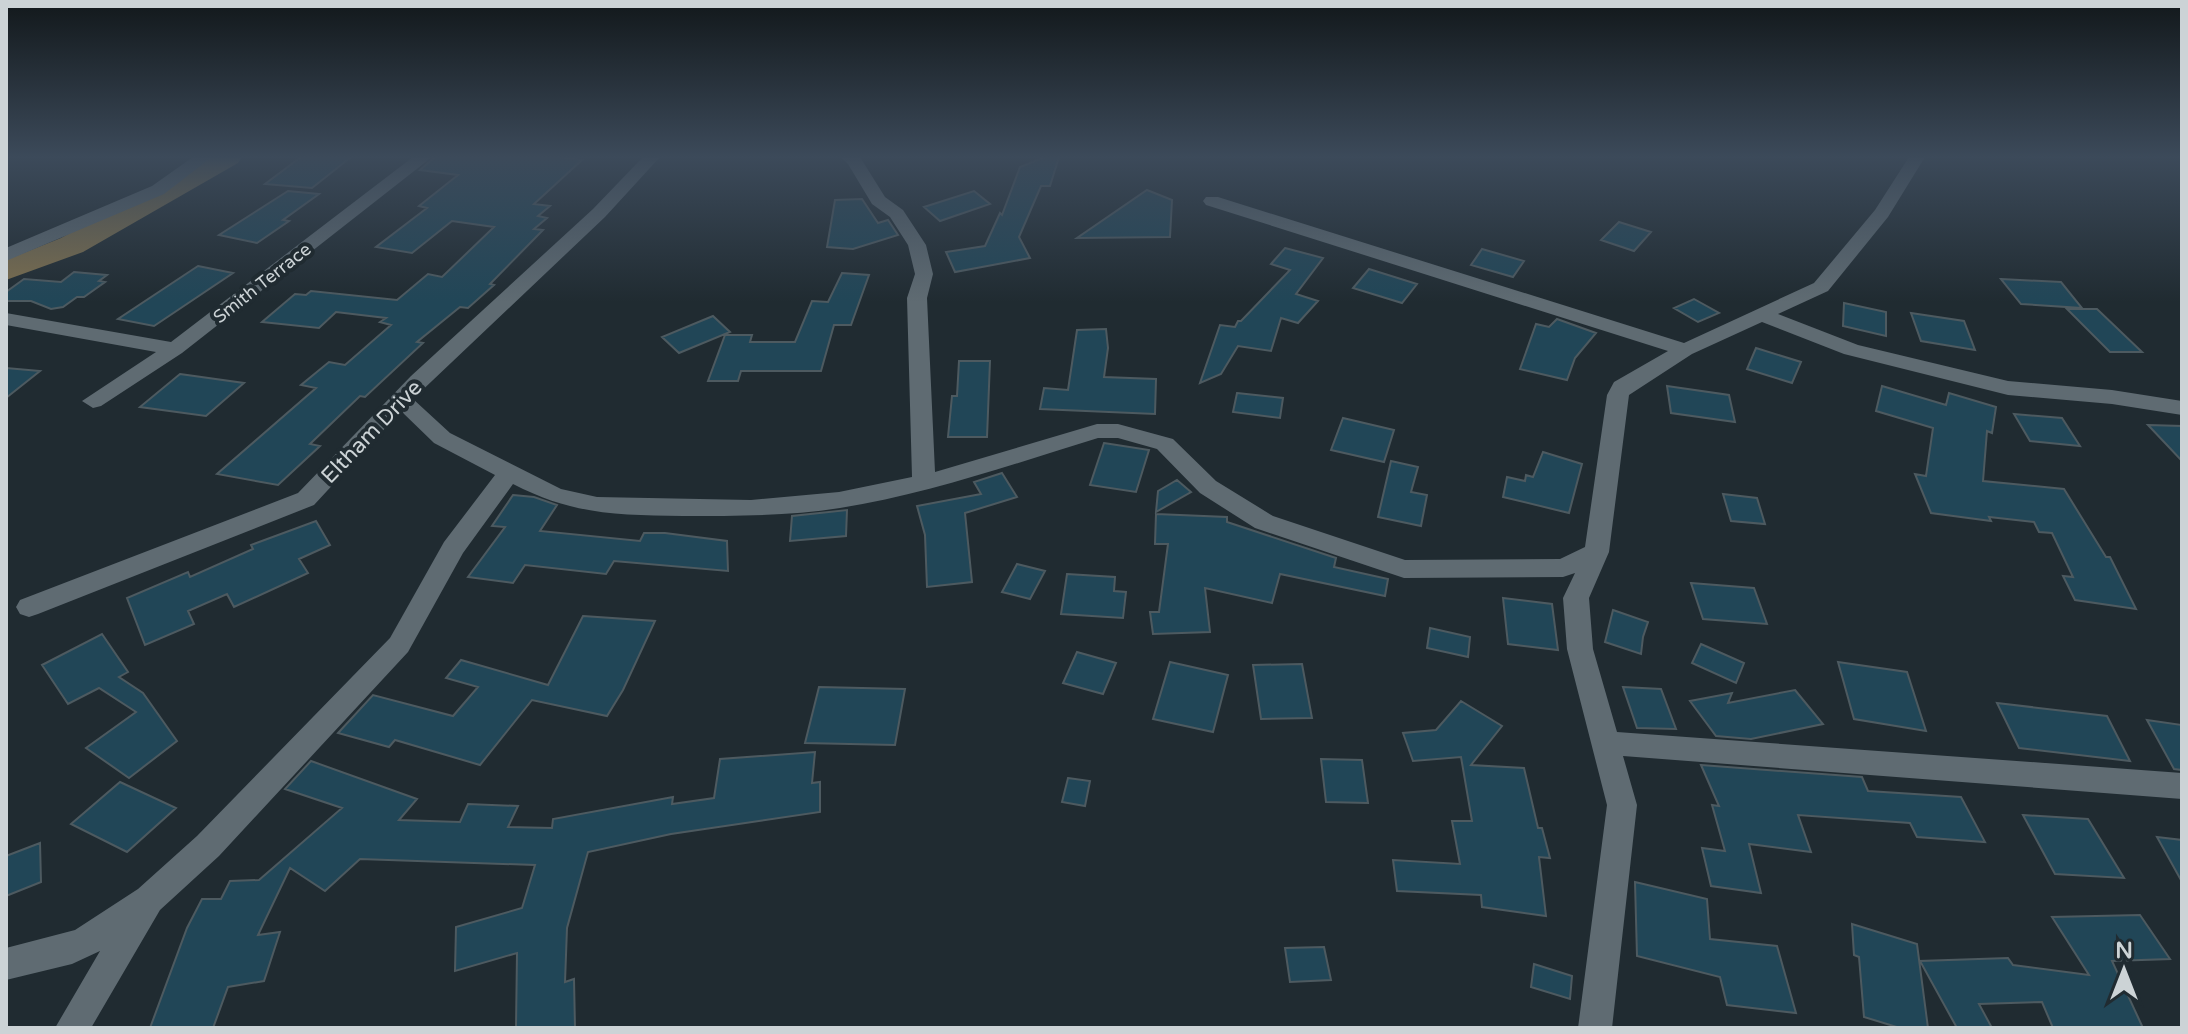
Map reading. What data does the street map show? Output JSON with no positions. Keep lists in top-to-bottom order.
{
  "streets": {
    "street": ["Smith Terrace", "Eltham Drive"]
  },
  "north": "top"
}
